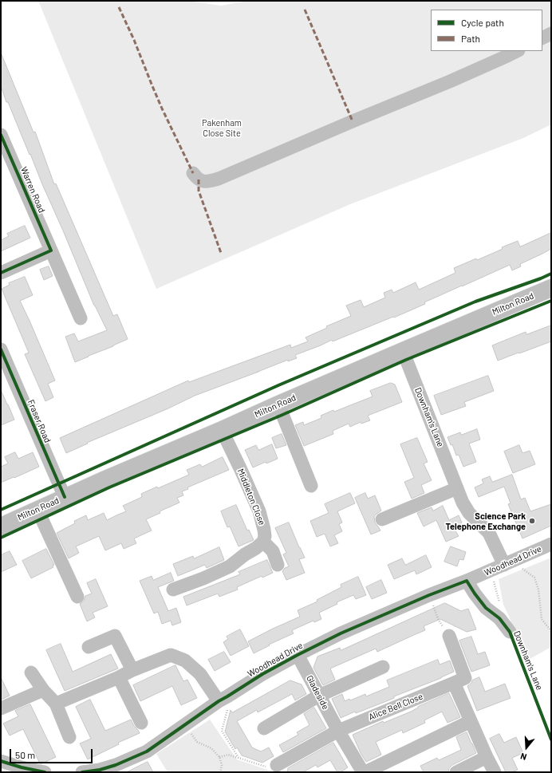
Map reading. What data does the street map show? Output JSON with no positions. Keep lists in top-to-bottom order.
{
  "streets": {
    "main road": ["Milton Road"],
    "street": [
      "Warren Road",
      "Downham's Lane",
      "Fraser Road",
      "Middleton Close",
      "Woodhead Drive",
      "Gladeside",
      "Alice Bell Close"
    ]
  },
  "crossings": [
    ["Milton Road", "Downham's Lane"],
    ["Milton Road", "Fraser Road"],
    ["Milton Road", "Middleton Close"],
    ["Downham's Lane", "Woodhead Drive"],
    ["Woodhead Drive", "Gladeside"],
    ["Gladeside", "Alice Bell Close"]
  ],
  "parks": ["Pakenham Close Site"],
  "places": ["Science Park Telephone Exchange"],
  "legend": ["Cycle path", "Path"],
  "scale_bar": "50 m",
  "north": "bottom"
}
